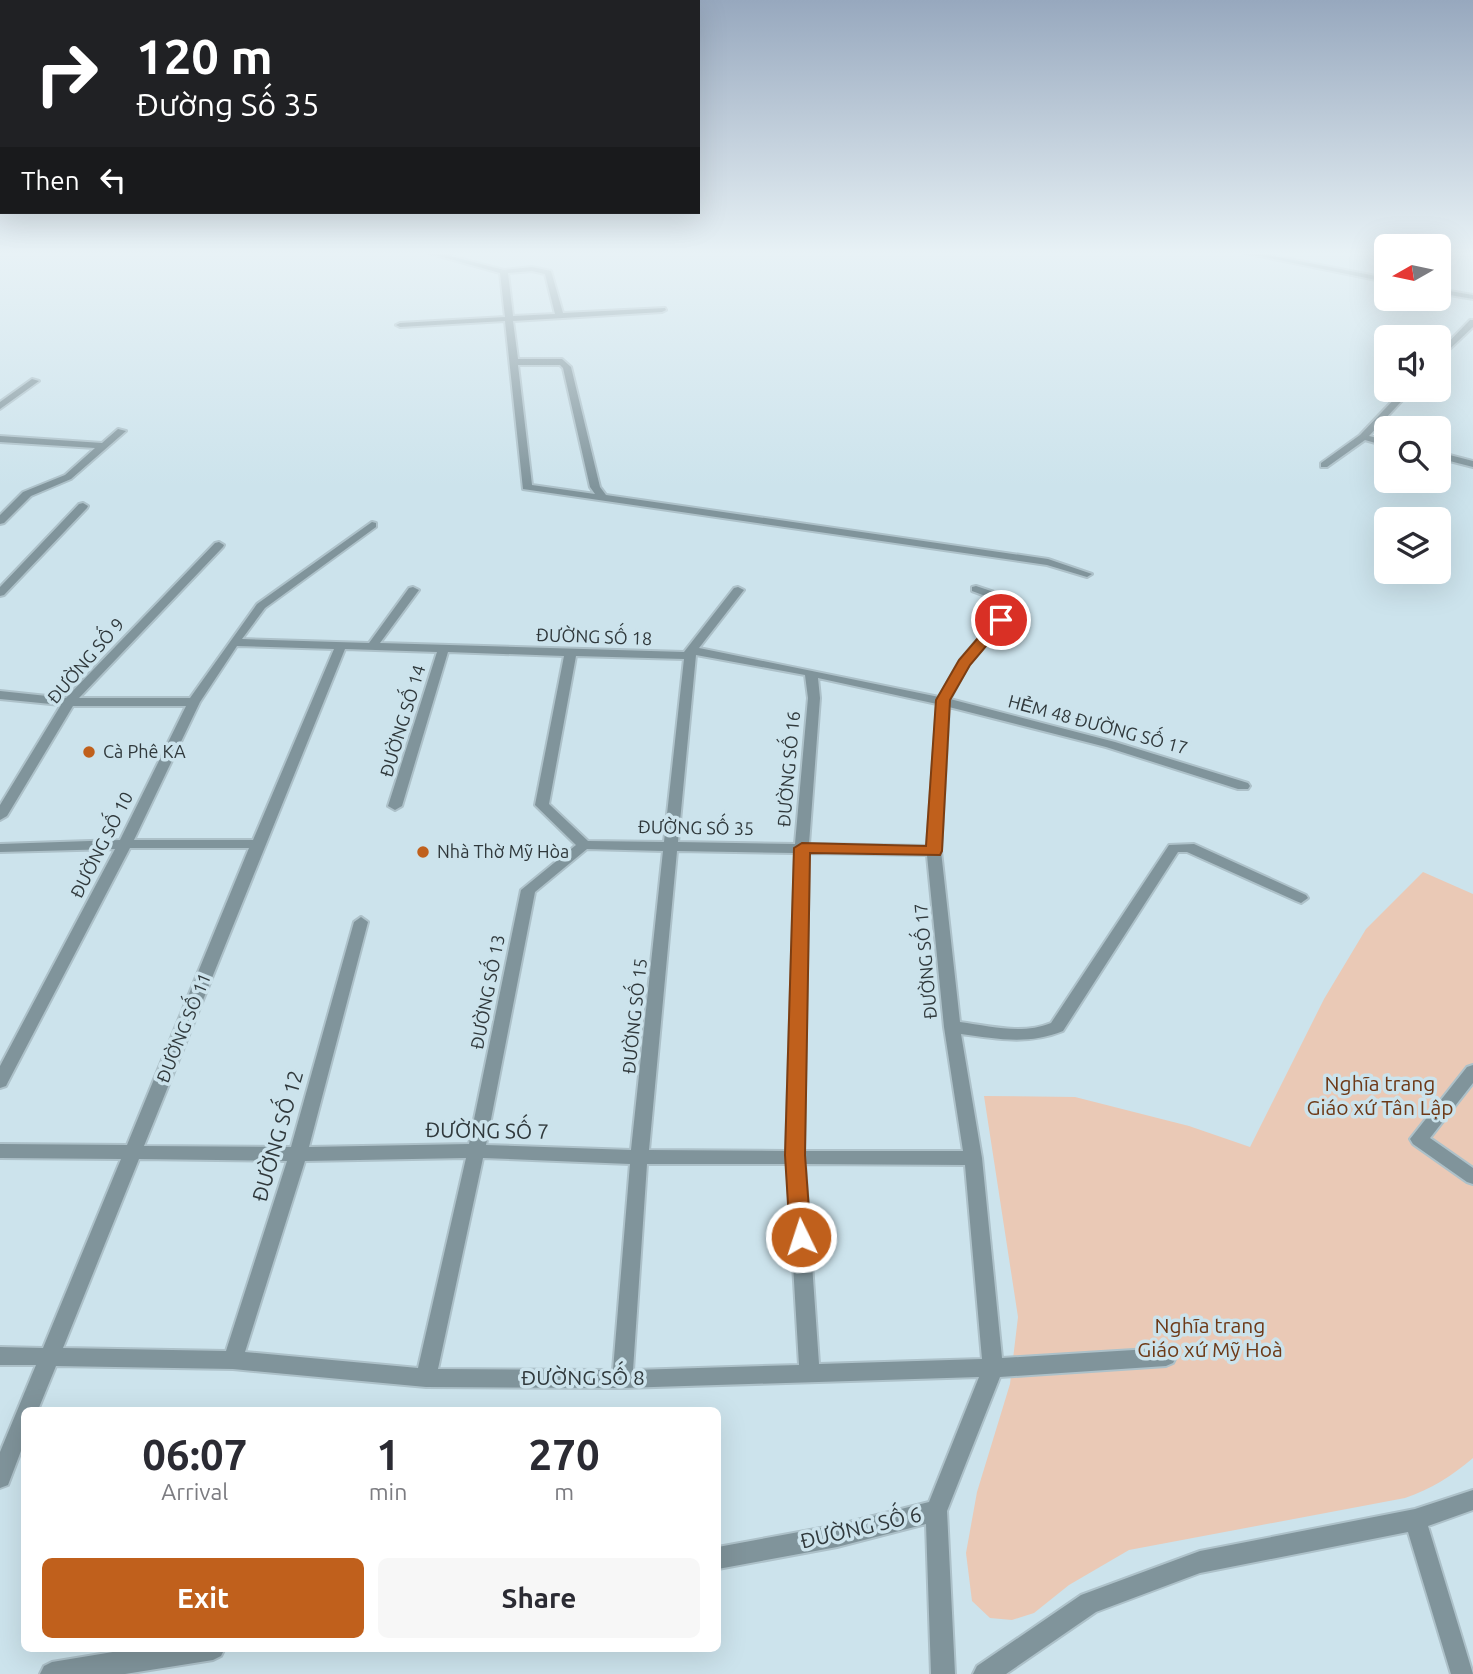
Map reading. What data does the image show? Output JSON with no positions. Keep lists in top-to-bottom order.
{
  "streets": {
    "street": [
      "ĐƯỜNG SỐ 18",
      "ĐƯỜNG SỐ 9",
      "ĐƯỜNG SỐ 14",
      "HẺM 48 ĐƯỜNG SỐ 17",
      "ĐƯỜNG SỐ 16",
      "ĐƯỜNG SỐ 35",
      "ĐƯỜNG SỐ 10",
      "ĐƯỜNG SỐ 17",
      "ĐƯỜNG SỐ 13",
      "ĐƯỜNG SỐ 15",
      "ĐƯỜNG SỐ 11",
      "ĐƯỜNG SỐ 7",
      "ĐƯỜNG SỐ 12",
      "ĐƯỜNG SỐ 8",
      "ĐƯỜNG SỐ 6"
    ]
  },
  "crossings": [
    ["ĐƯỜNG SỐ 18", "ĐƯỜNG SỐ 14"],
    ["ĐƯỜNG SỐ 18", "HẺM 48 ĐƯỜNG SỐ 17"],
    ["ĐƯỜNG SỐ 18", "ĐƯỜNG SỐ 16"],
    ["ĐƯỜNG SỐ 18", "ĐƯỜNG SỐ 10"],
    ["ĐƯỜNG SỐ 18", "ĐƯỜNG SỐ 17"],
    ["ĐƯỜNG SỐ 18", "ĐƯỜNG SỐ 15"],
    ["ĐƯỜNG SỐ 18", "ĐƯỜNG SỐ 11"],
    ["HẺM 48 ĐƯỜNG SỐ 17", "ĐƯỜNG SỐ 17"],
    ["ĐƯỜNG SỐ 16", "ĐƯỜNG SỐ 35"],
    ["ĐƯỜNG SỐ 16", "ĐƯỜNG SỐ 7"],
    ["ĐƯỜNG SỐ 16", "ĐƯỜNG SỐ 8"],
    ["ĐƯỜNG SỐ 35", "ĐƯỜNG SỐ 17"],
    ["ĐƯỜNG SỐ 35", "ĐƯỜNG SỐ 13"],
    ["ĐƯỜNG SỐ 35", "ĐƯỜNG SỐ 15"],
    ["ĐƯỜNG SỐ 17", "ĐƯỜNG SỐ 7"],
    ["ĐƯỜNG SỐ 17", "ĐƯỜNG SỐ 8"],
    ["ĐƯỜNG SỐ 17", "ĐƯỜNG SỐ 6"],
    ["ĐƯỜNG SỐ 13", "ĐƯỜNG SỐ 7"],
    ["ĐƯỜNG SỐ 13", "ĐƯỜNG SỐ 8"],
    ["ĐƯỜNG SỐ 15", "ĐƯỜNG SỐ 7"],
    ["ĐƯỜNG SỐ 15", "ĐƯỜNG SỐ 8"],
    ["ĐƯỜNG SỐ 11", "ĐƯỜNG SỐ 7"],
    ["ĐƯỜNG SỐ 11", "ĐƯỜNG SỐ 8"],
    ["ĐƯỜNG SỐ 7", "ĐƯỜNG SỐ 12"],
    ["ĐƯỜNG SỐ 12", "ĐƯỜNG SỐ 8"],
    ["ĐƯỜNG SỐ 8", "ĐƯỜNG SỐ 6"]
  ],
  "parks": ["Nghĩa trang Giáo xứ Tân Lập", "Nghĩa trang Giáo xứ Mỹ Hoà"],
  "places": ["Cà Phê KA", "Nhà Thờ Mỹ Hòa"],
  "north": "left",
  "page": {
    "turn": ["120 m", "Đường Số 35"],
    "then": "Then",
    "eta": [
      "06:07",
      "Arrival",
      "1",
      "min",
      "270",
      "m"
    ],
    "buttons": ["Exit", "Share"]
  }
}
